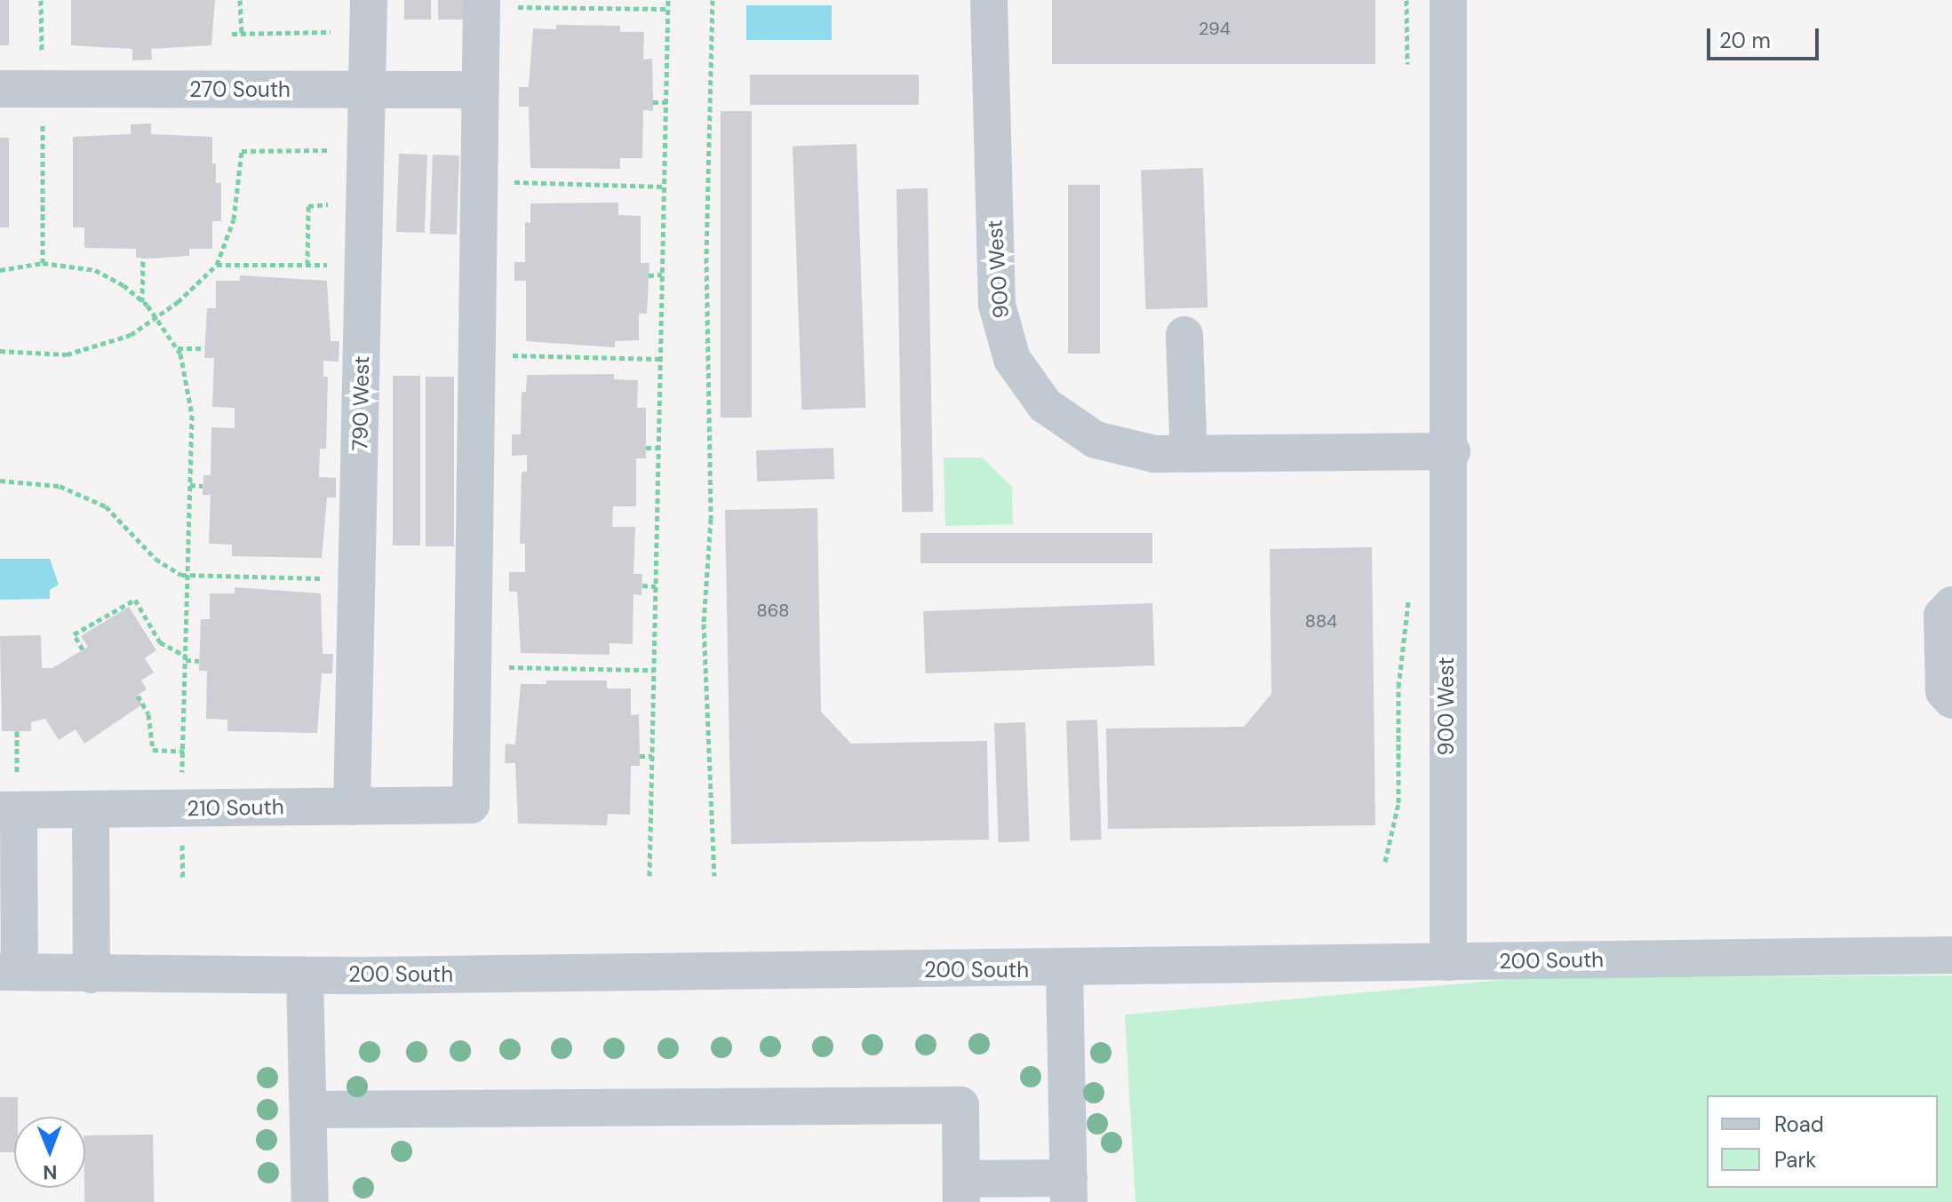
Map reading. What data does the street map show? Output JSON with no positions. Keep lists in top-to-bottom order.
{
  "streets": {
    "street": [
      "270 South",
      "900 West",
      "790 West",
      "210 South",
      "200 South"
    ]
  },
  "crossings": [
    ["270 South", "790 West"],
    ["270 South", "210 South"],
    ["900 West", "200 South"],
    ["790 West", "210 South"]
  ],
  "house_numbers": ["294", "868", "884"],
  "legend": ["Road", "Park"],
  "scale_bar": "20 m",
  "north": "bottom"
}
